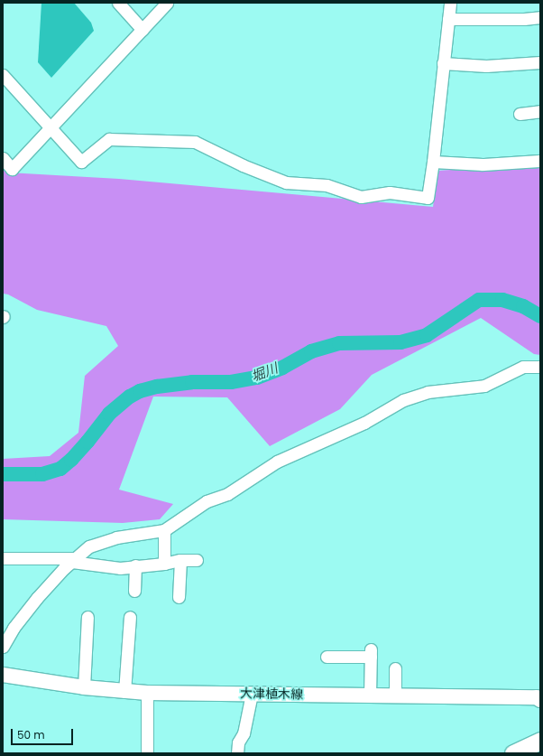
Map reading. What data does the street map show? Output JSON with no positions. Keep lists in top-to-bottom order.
{
  "streets": {
    "main road": ["大津植木線"]
  },
  "water": ["堀川"],
  "scale_bar": "50 m"
}
